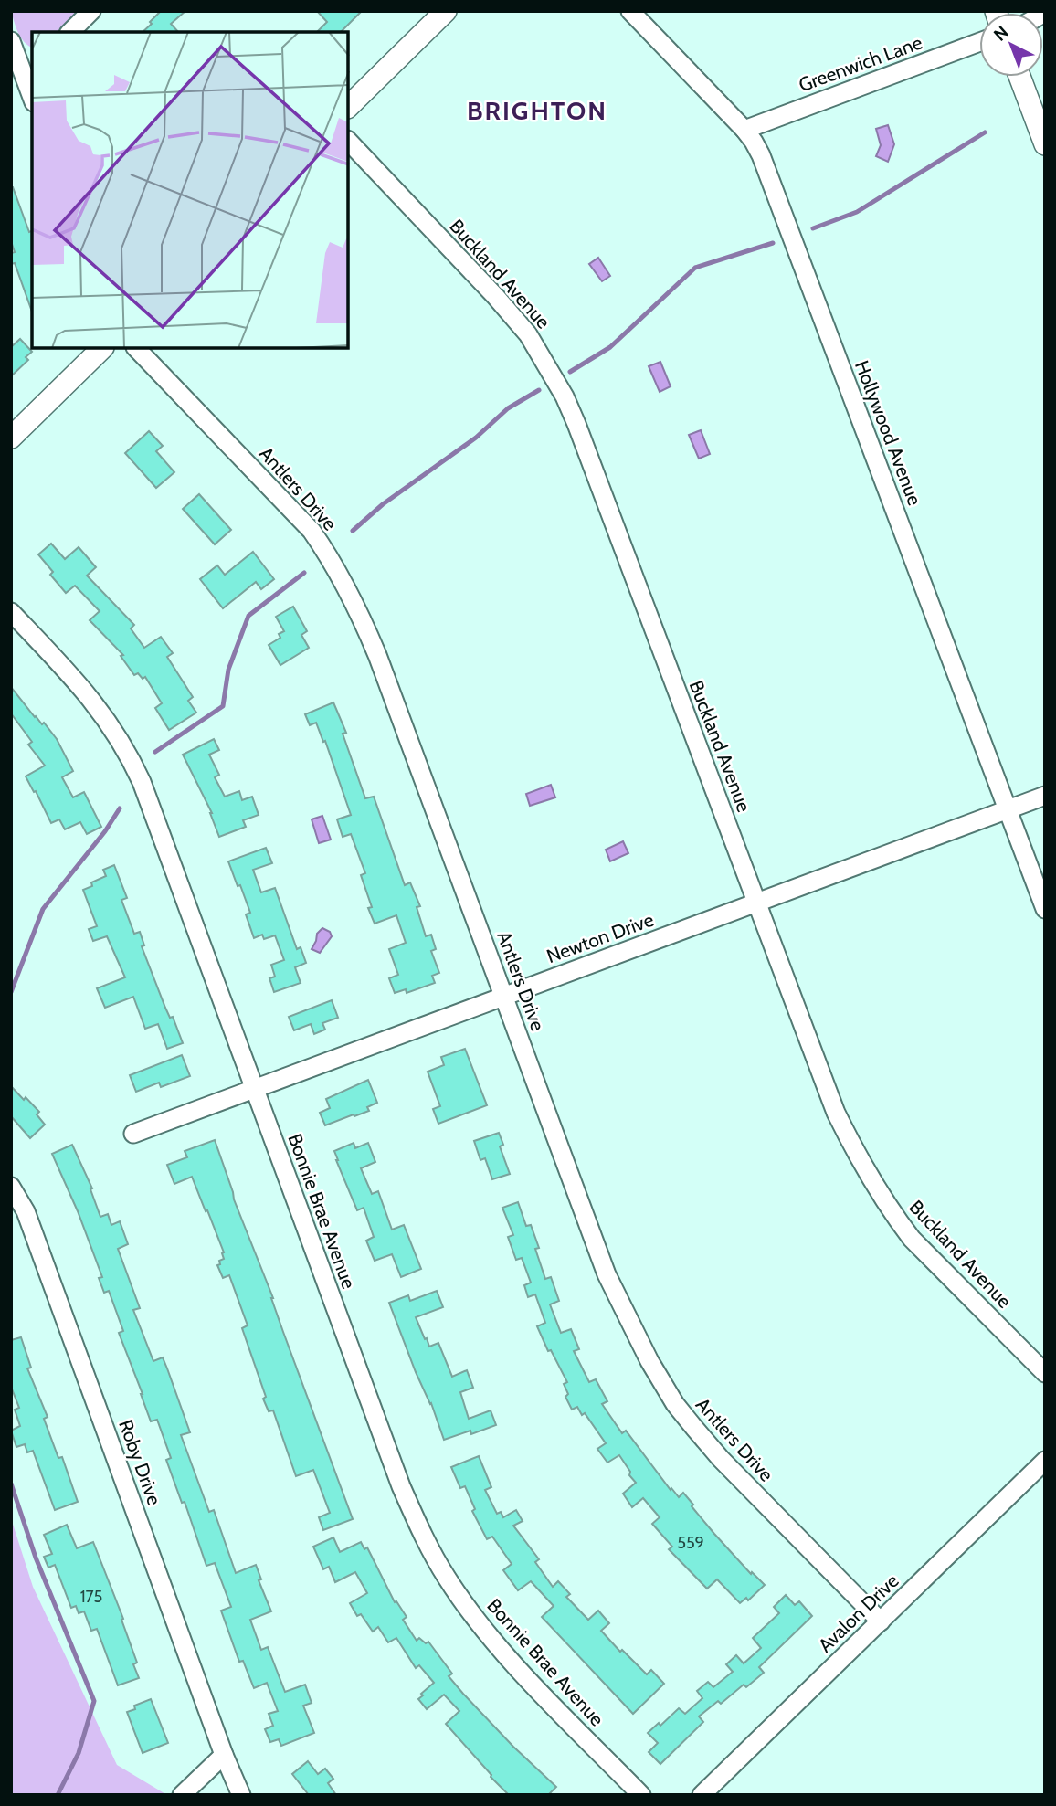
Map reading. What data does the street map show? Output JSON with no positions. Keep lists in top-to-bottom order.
{
  "streets": {
    "street": [
      "Greenwich Lane",
      "Buckland Avenue",
      "Hollywood Avenue",
      "Antlers Drive",
      "Newton Drive",
      "Bonnie Brae Avenue",
      "Roby Drive",
      "Avalon Drive"
    ]
  },
  "crossings": [
    ["Greenwich Lane", "Hollywood Avenue"],
    ["Buckland Avenue", "Newton Drive"],
    ["Hollywood Avenue", "Newton Drive"],
    ["Antlers Drive", "Newton Drive"],
    ["Antlers Drive", "Avalon Drive"],
    ["Newton Drive", "Bonnie Brae Avenue"]
  ],
  "districts": ["BRIGHTON"],
  "house_numbers": ["559", "175"],
  "north": "top left"
}
